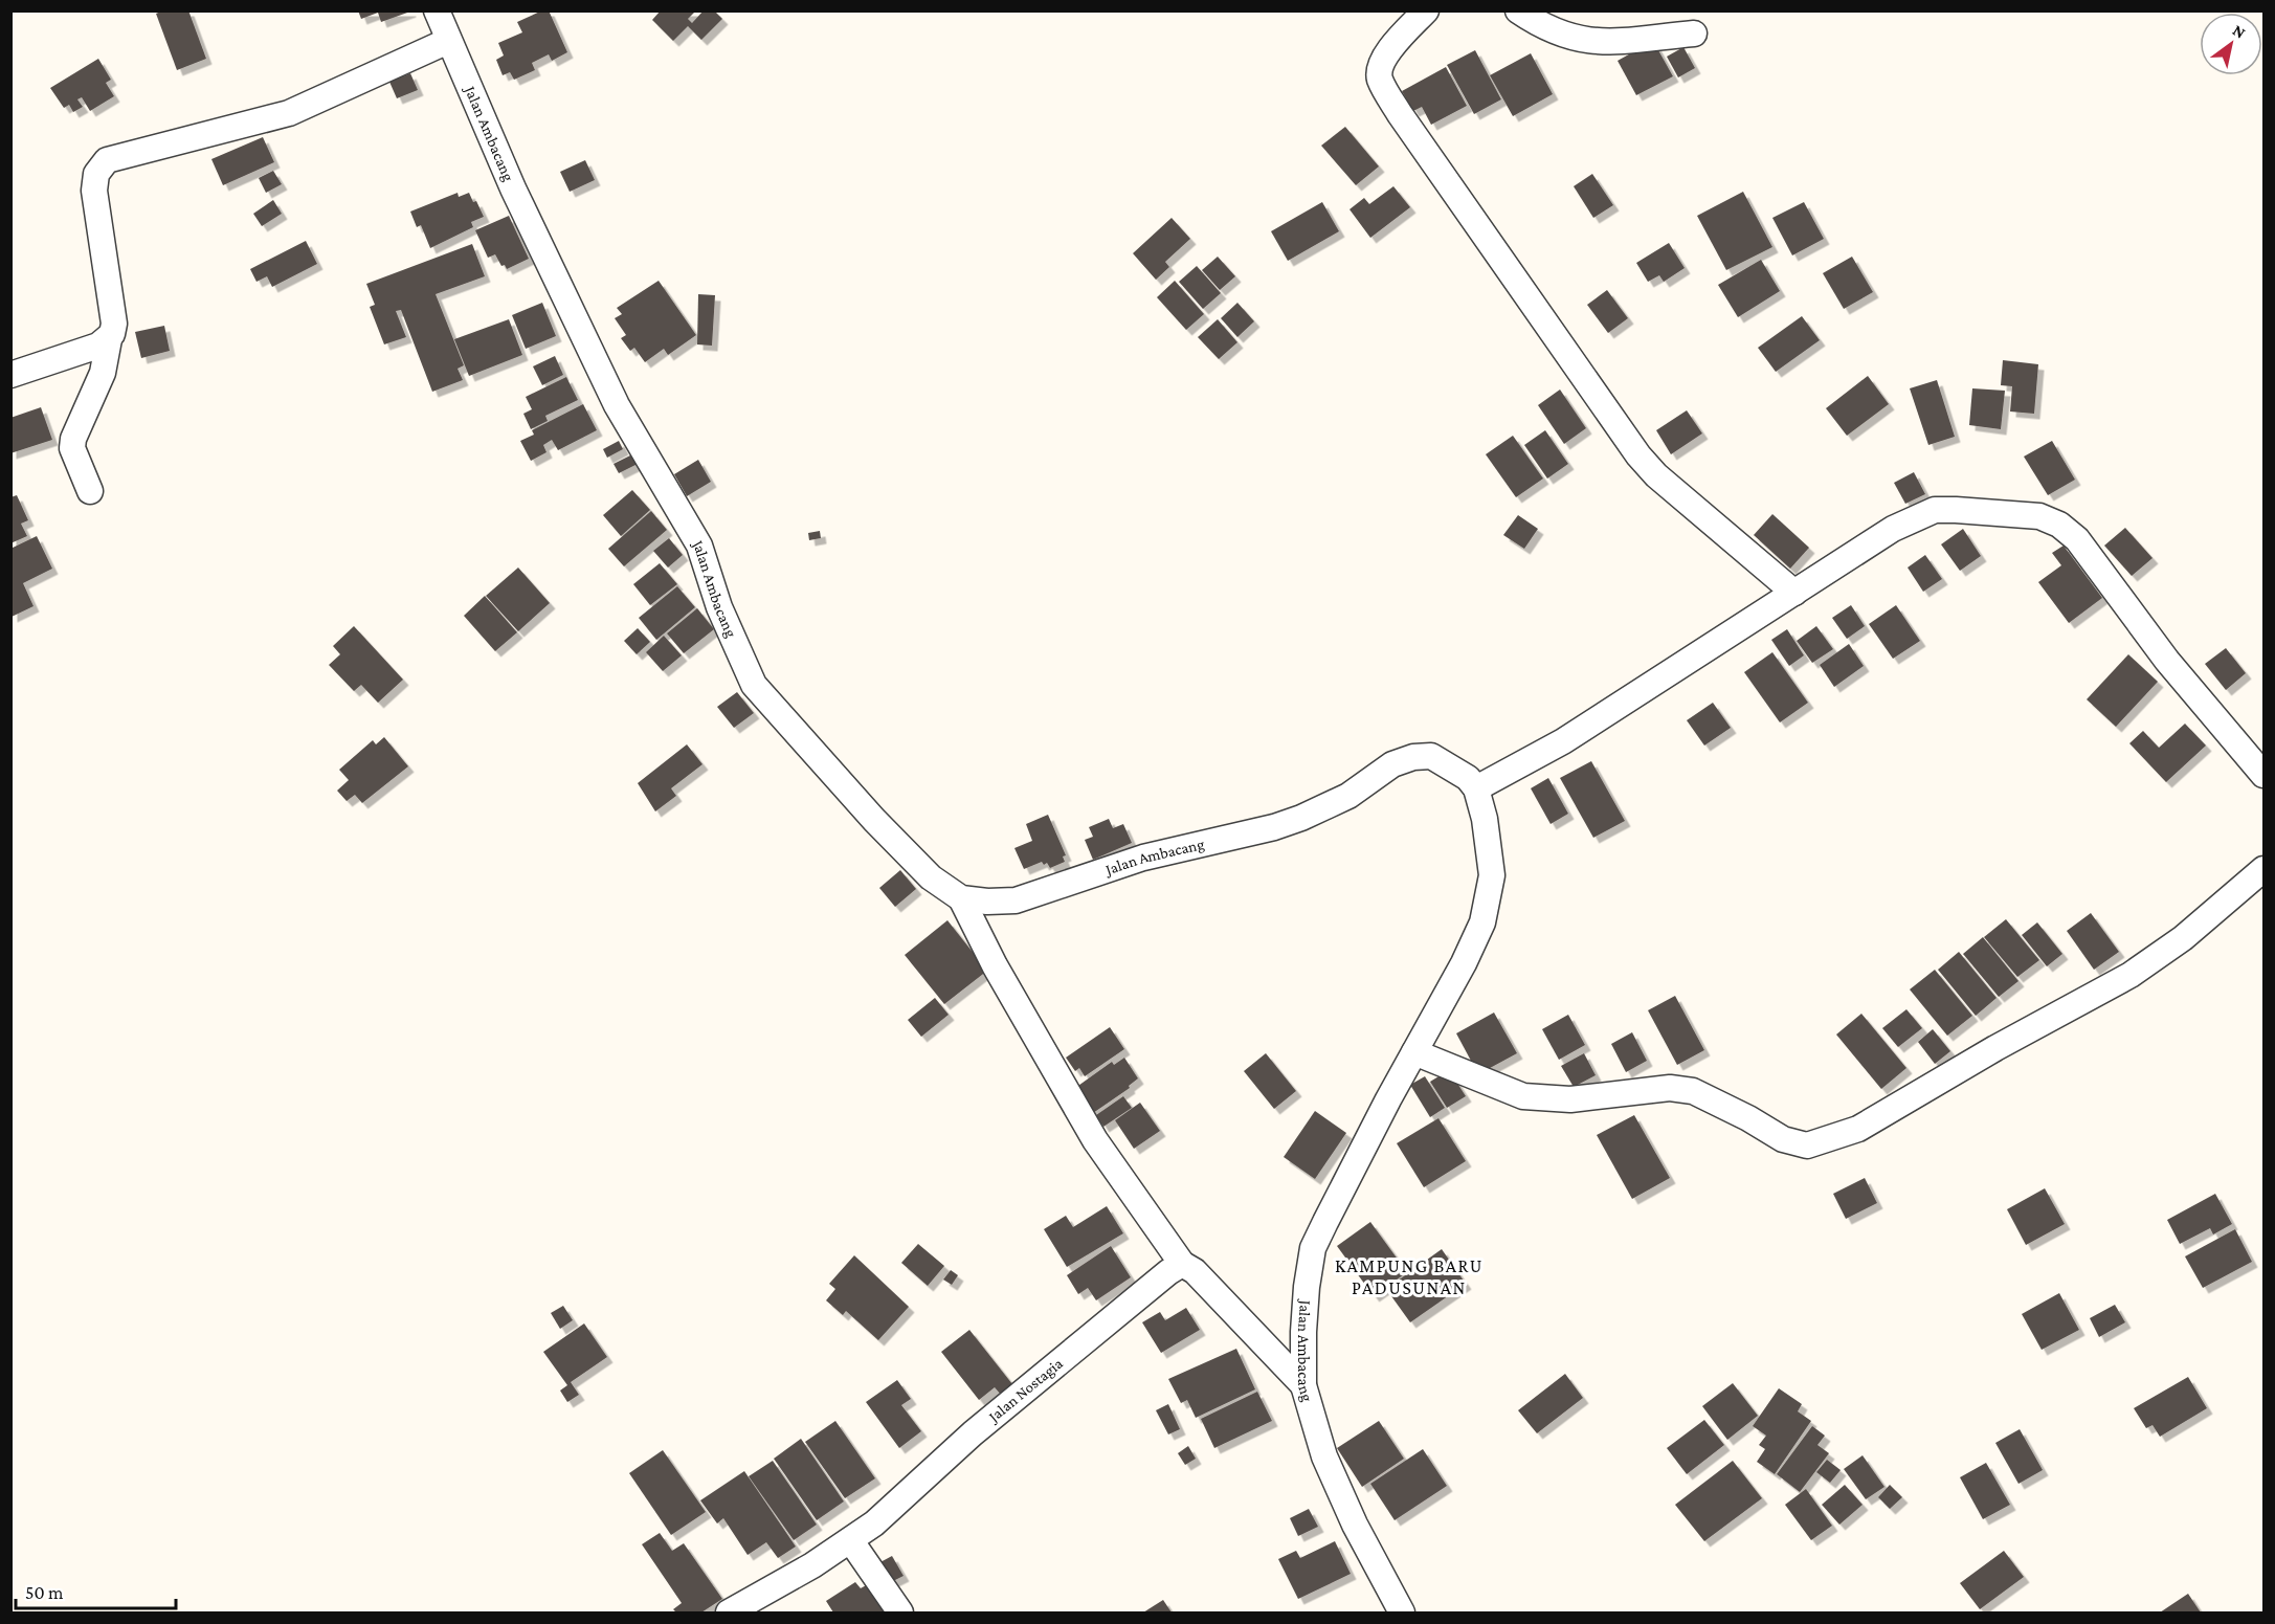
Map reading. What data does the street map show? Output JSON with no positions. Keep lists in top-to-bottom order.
{
  "streets": {
    "street": ["Jalan Ambacang", "Jalan Nostagia"]
  },
  "districts": ["KAMPUNG BARU PADUSUNAN"],
  "scale_bar": "50 m",
  "north": "top right"
}
